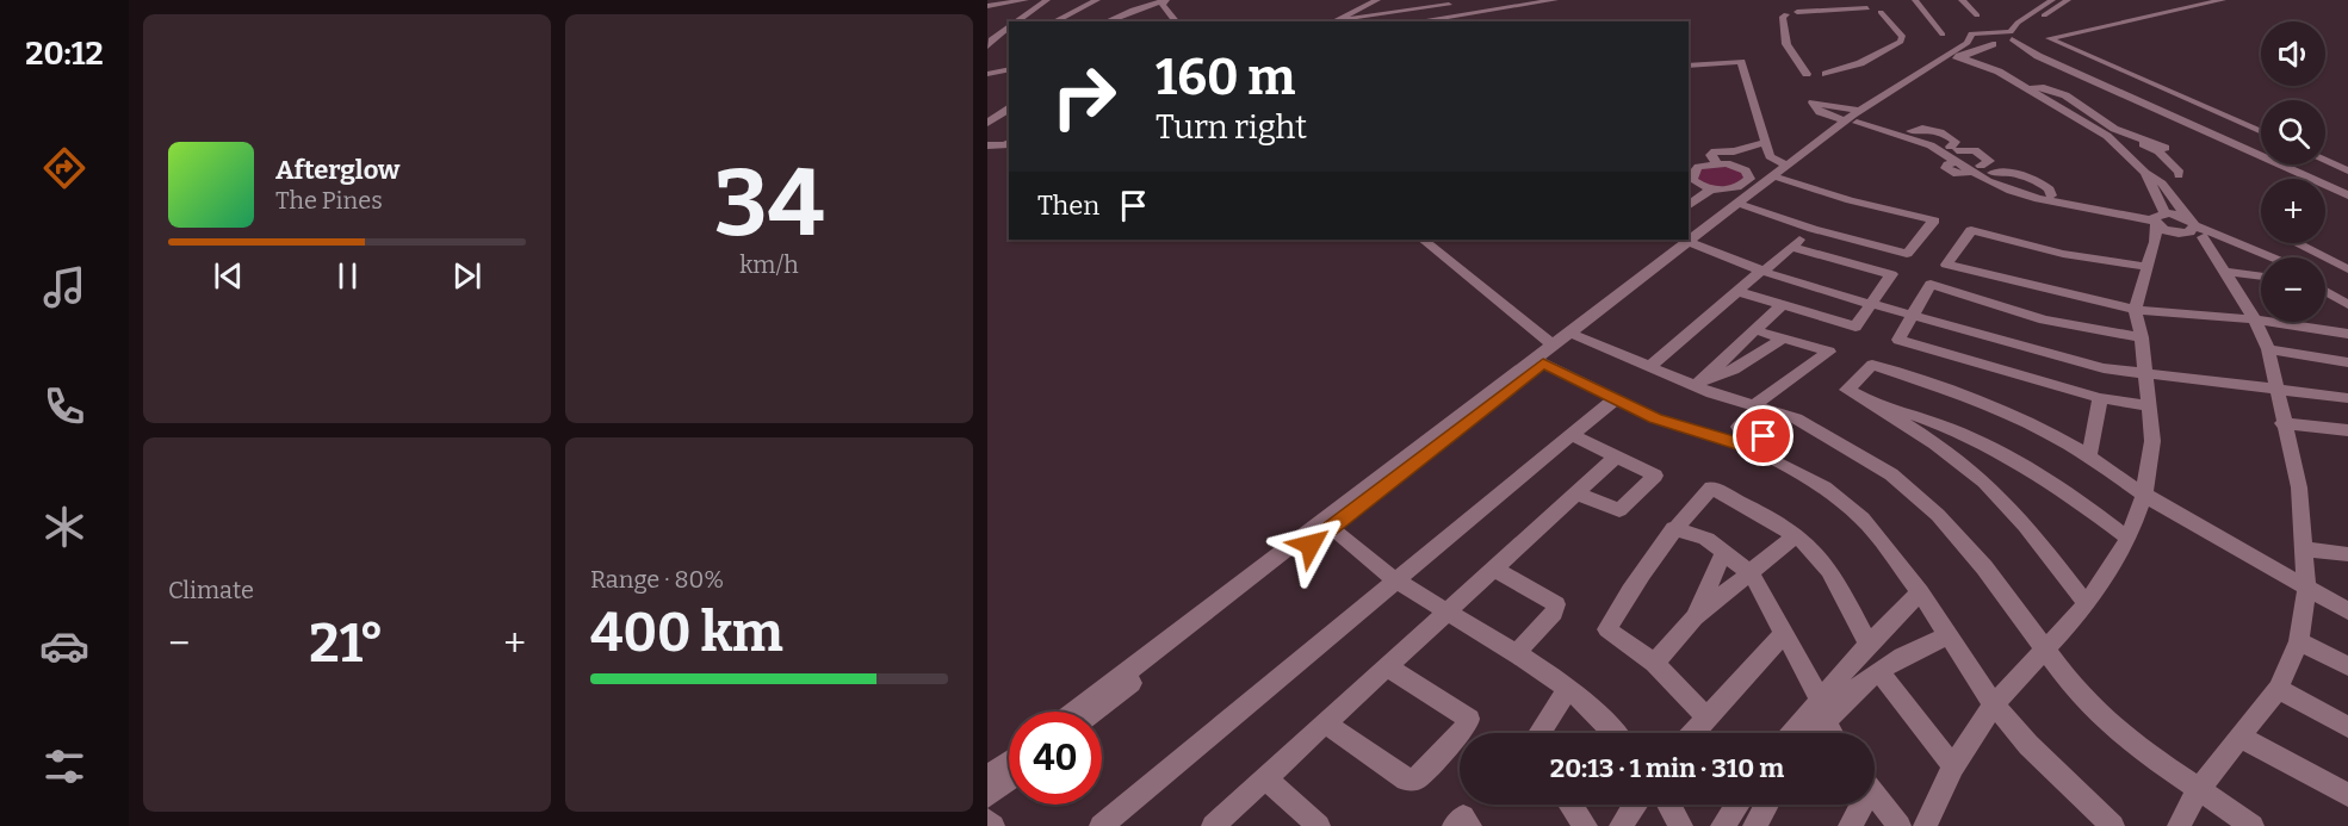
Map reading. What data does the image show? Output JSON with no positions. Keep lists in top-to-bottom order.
{
  "page": {
    "tabs": "20:12",
    "tile": [
      ["34", "km/h"],
      "Climate",
      ["Range · 80%", "400 km"]
    ],
    "map_buttons": ["+", "−"],
    "turn": ["160 m", "Turn right"],
    "song": ["Afterglow", "The Pines"],
    "then": "Then",
    "heat": ["−", "21°", "+"],
    "limit": "40",
    "trip": "20:13 · 1 min · 310 m"
  }
}
